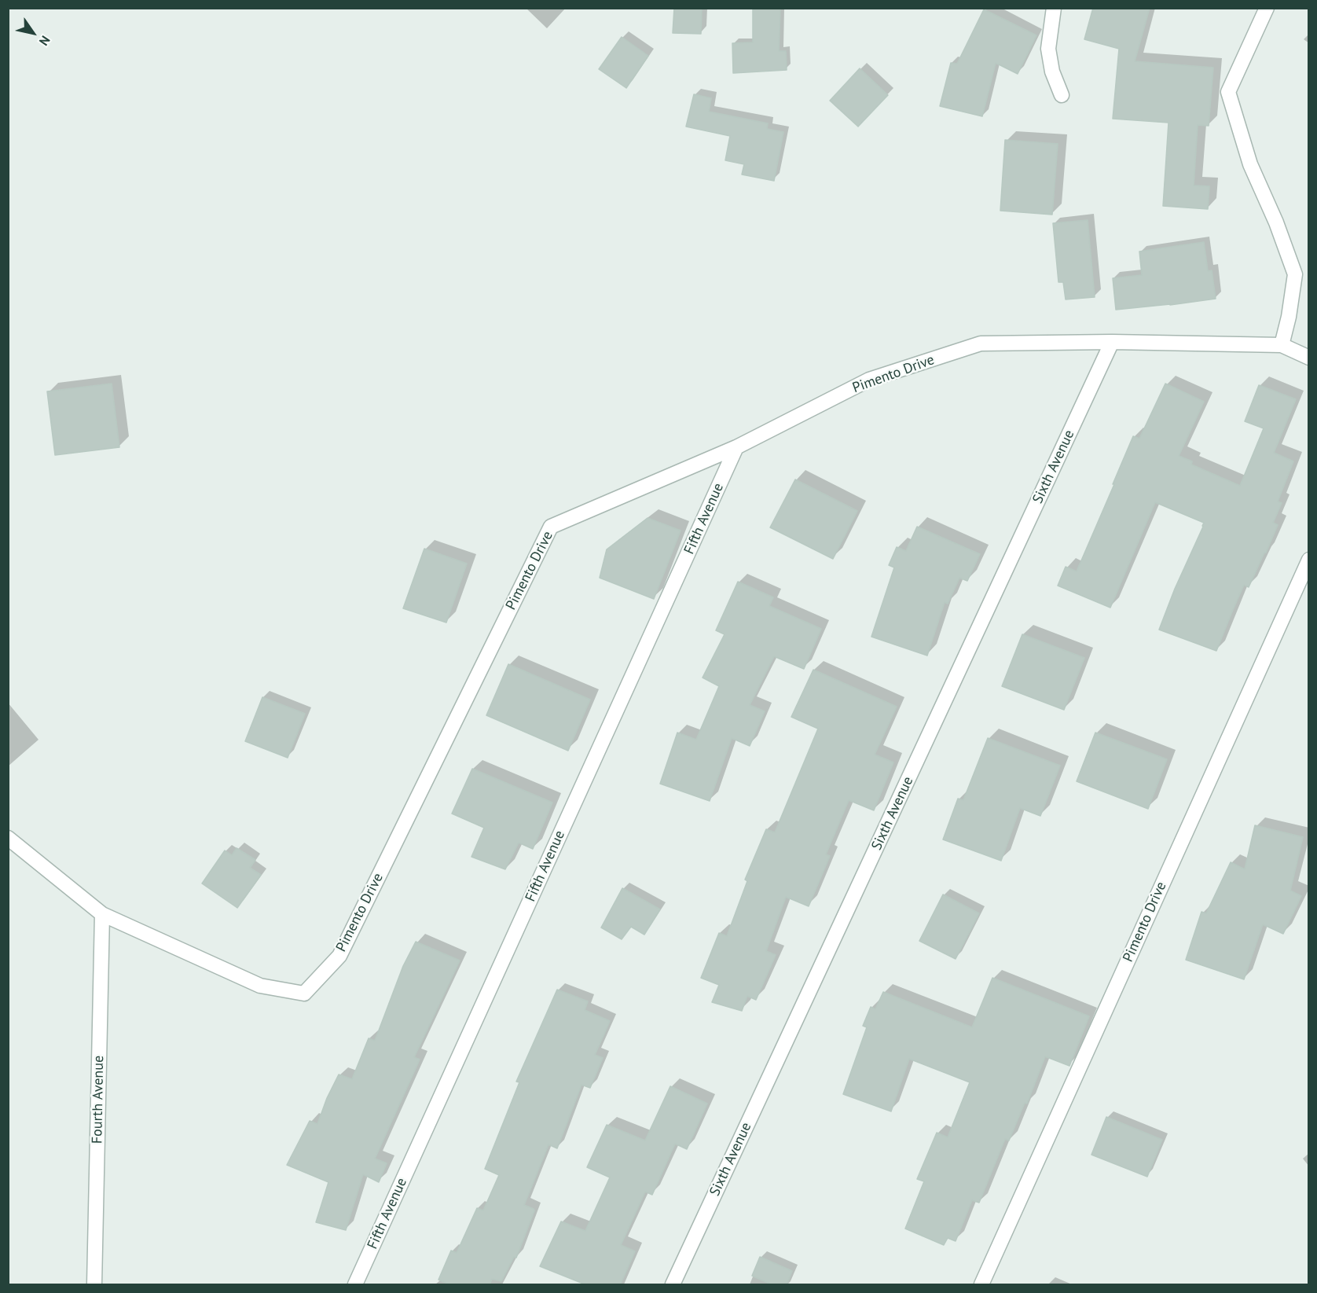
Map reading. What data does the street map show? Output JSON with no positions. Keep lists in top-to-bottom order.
{
  "streets": {
    "street": [
      "Pimento Drive",
      "Sixth Avenue",
      "Fifth Avenue",
      "Fourth Avenue"
    ]
  },
  "crossings": [
    ["Pimento Drive", "Sixth Avenue"],
    ["Pimento Drive", "Fifth Avenue"],
    ["Pimento Drive", "Fourth Avenue"]
  ],
  "north": "bottom right"
}
